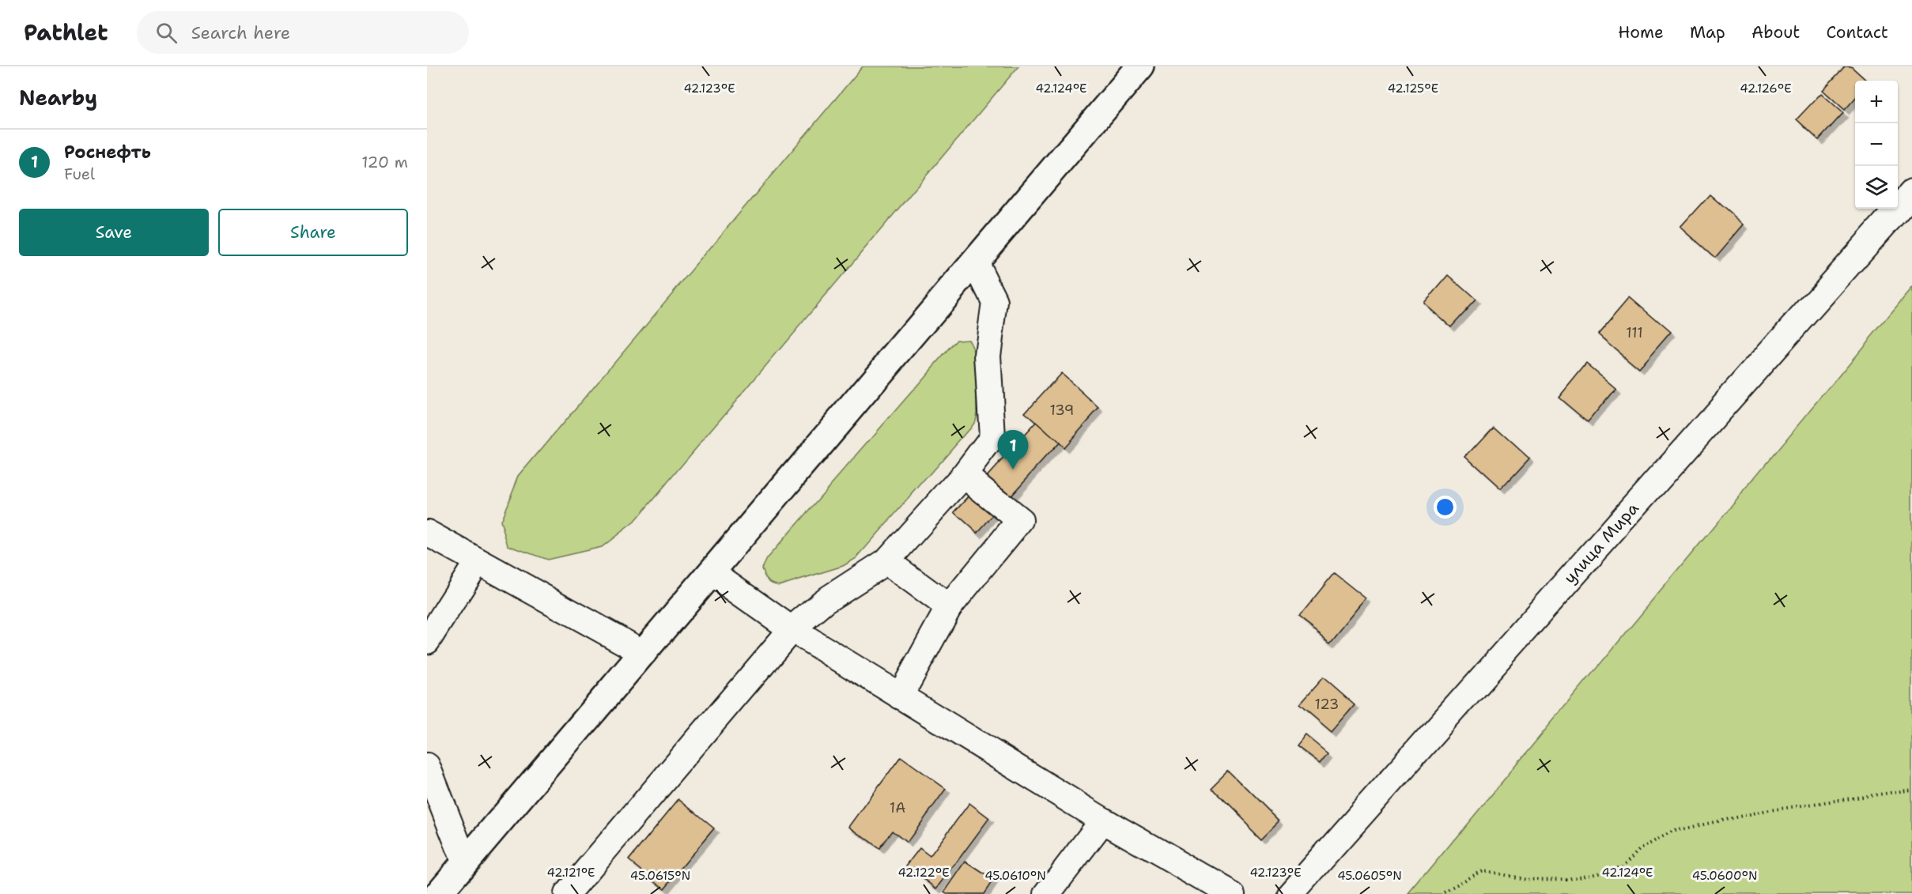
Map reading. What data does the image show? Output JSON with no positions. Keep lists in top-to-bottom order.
{
  "streets": {
    "street": ["улица Мира"]
  },
  "house_numbers": [
    "111",
    "139",
    "123",
    "1А"
  ],
  "page": {
    "header": "Pathlet",
    "search": "Search here",
    "nav": [
      "Home",
      "Map",
      "About",
      "Contact"
    ],
    "heading": "Nearby",
    "map_buttons": ["+", "−"],
    "list": [
      {
        "mark": "1",
        "name": "Роснефть",
        "note": "Fuel",
        "value": "120 m"
      }
    ],
    "buttons": ["Save", "Share"],
    "pins": "1"
  },
  "coordinates": [
    "42.123°E",
    "42.124°E",
    "42.126°E",
    "42.125°E",
    "42.121°E",
    "42.122°E",
    "45.0615°N",
    "45.0610°N",
    "45.0605°N",
    "45.0600°N"
  ]
}
